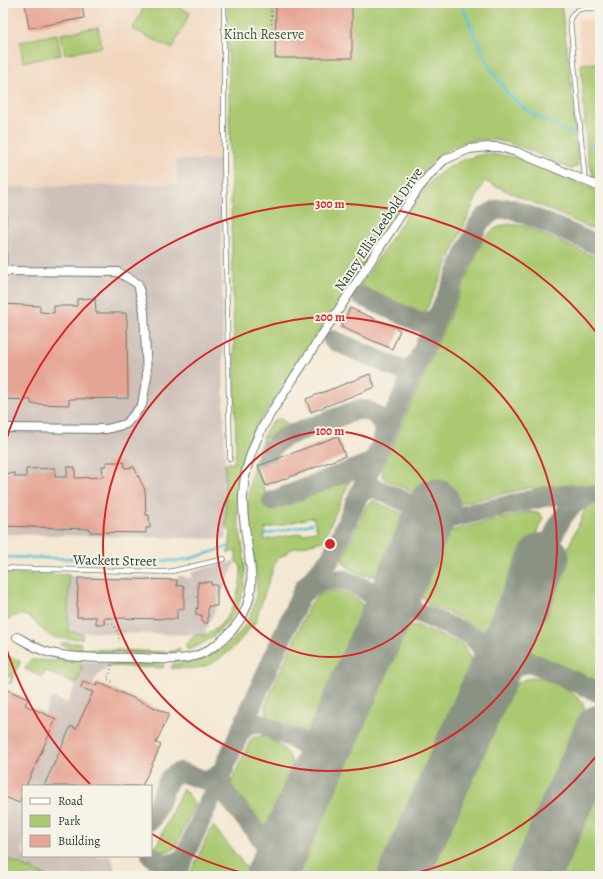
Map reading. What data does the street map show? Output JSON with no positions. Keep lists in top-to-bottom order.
{
  "streets": {
    "street": ["Nancy Ellis Leebold Drive"],
    "lane": ["Wackett Street"]
  },
  "parks": ["Kinch Reserve"],
  "legend": ["Road", "Park", "Building"],
  "rings": ["300 m", "200 m", "100 m"]
}
